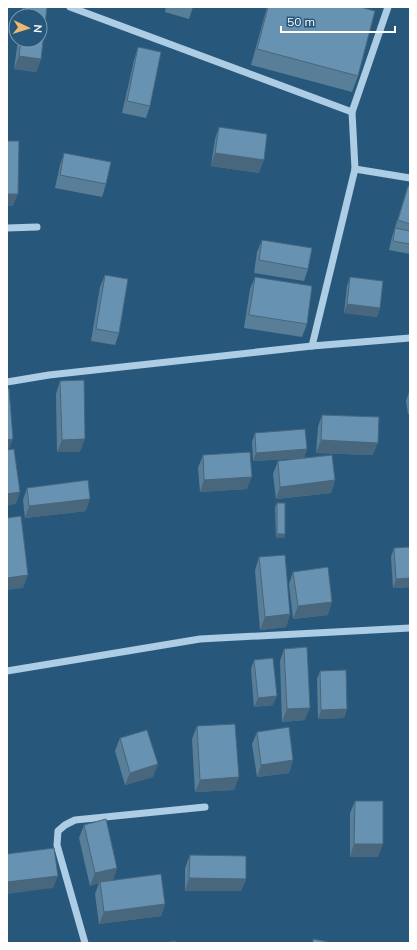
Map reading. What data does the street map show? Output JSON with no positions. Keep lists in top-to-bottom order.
{
  "scale_bar": "50 m",
  "north": "right"
}
